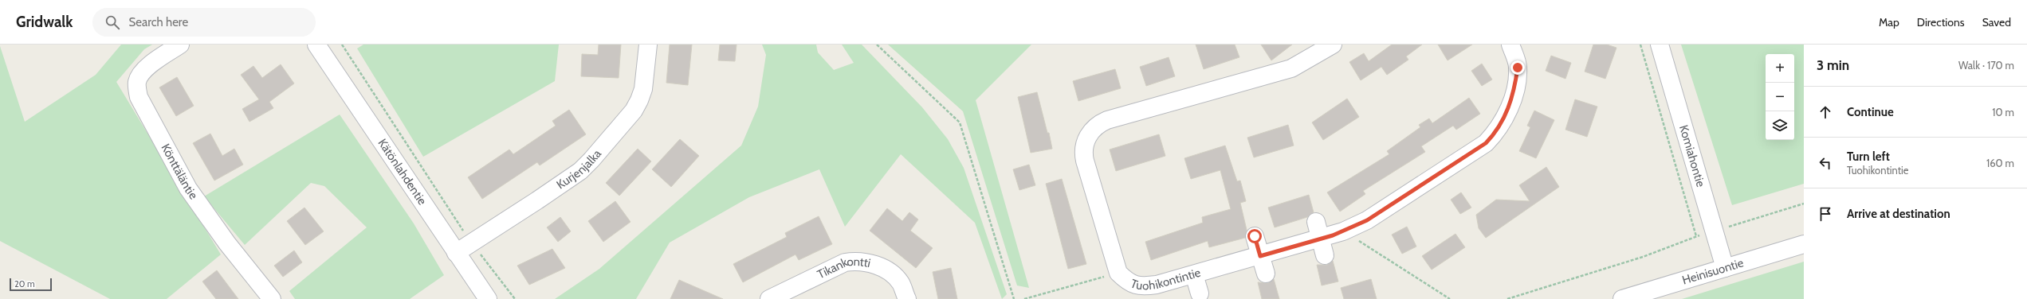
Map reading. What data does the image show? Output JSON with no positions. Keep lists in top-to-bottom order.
{
  "streets": {
    "street": [
      "Komiahontie",
      "Kurjenjalka",
      "Könttäläntie",
      "Kätönlahdentie",
      "Tikankontti",
      "Heinisuontie",
      "Tuohikontintie"
    ]
  },
  "crossings": [
    ["Komiahontie", "Heinisuontie"],
    ["Kurjenjalka", "Kätönlahdentie"]
  ],
  "scale_bar": "20 m",
  "page": {
    "header": "Gridwalk",
    "search": "Search here",
    "nav": ["Map", "Directions", "Saved"],
    "heading": ["3 min", "Walk · 170 m"],
    "map_buttons": ["+", "−"],
    "list": [
      ["Continue", "10 m"],
      ["Turn left", "Tuohikontintie", "160 m"],
      "Arrive at destination"
    ],
    "scale": "20 m"
  }
}
